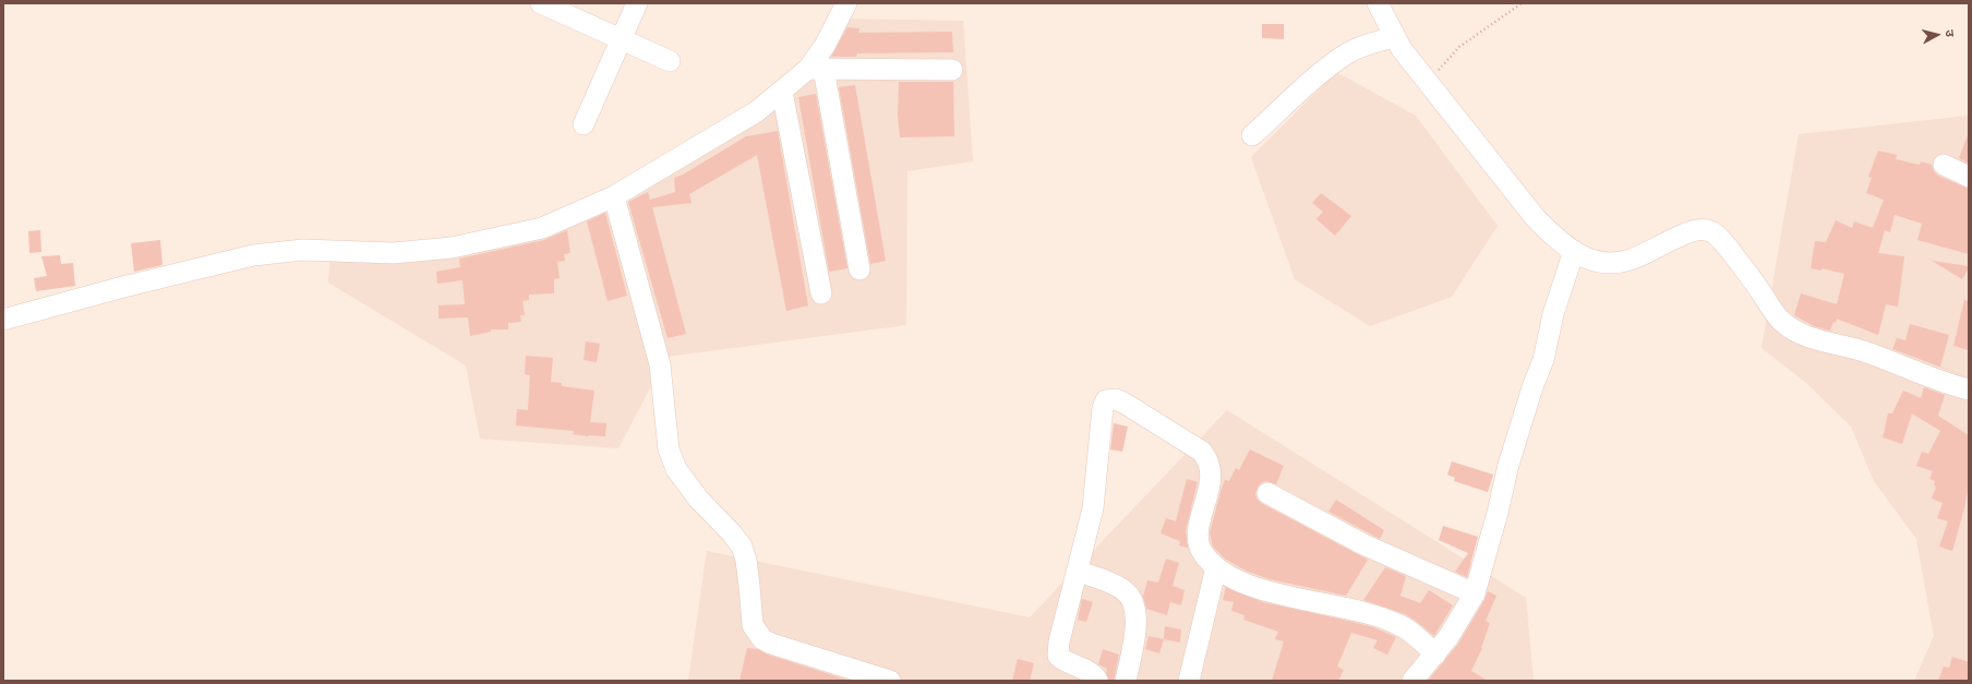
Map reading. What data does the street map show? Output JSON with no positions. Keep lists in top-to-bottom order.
{
  "north": "right"
}
